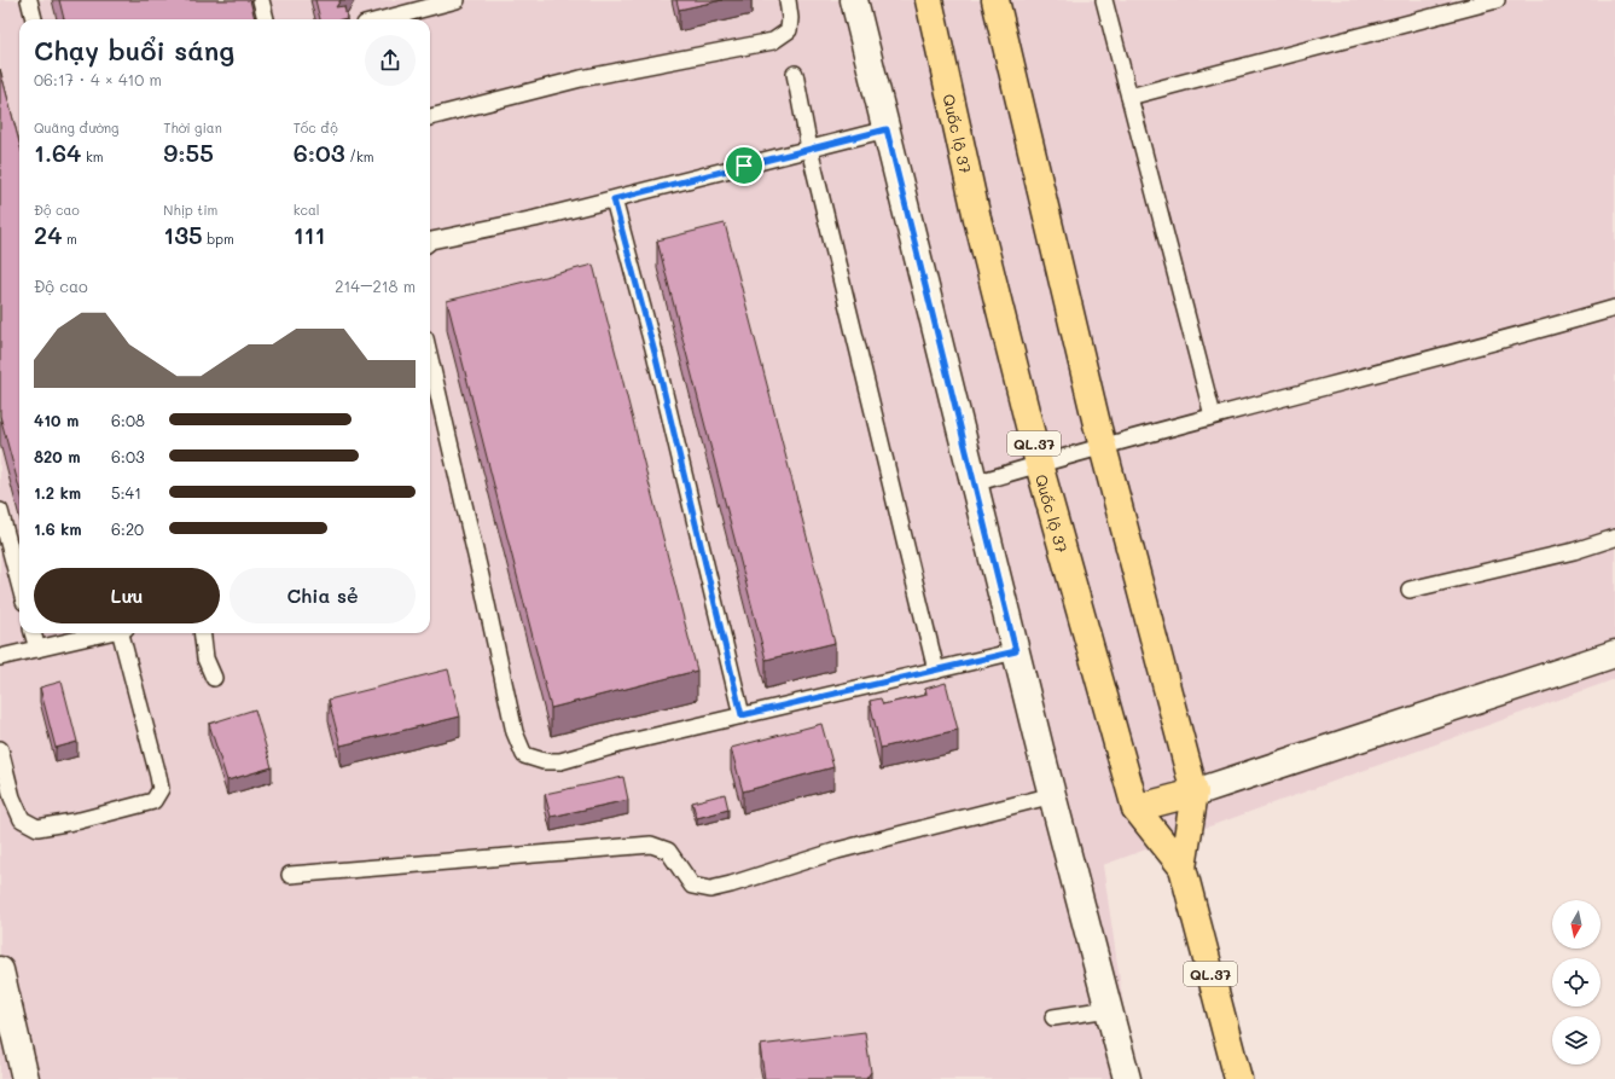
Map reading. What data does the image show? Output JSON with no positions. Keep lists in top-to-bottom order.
{
  "streets": {
    "highway": ["Quốc lộ 37", "QL.37"]
  },
  "north": "bottom",
  "page": {
    "heading": ["Chạy buổi sáng", "06:17 · 4 × 410 m"],
    "stats": [
      ["Quãng đường", "1.64 km"],
      ["Thời gian", "9:55"],
      ["Tốc độ", "6:03 /km"],
      ["Độ cao", "24 m"],
      ["Nhịp tim", "135 bpm"],
      ["kcal", "111"]
    ],
    "chart": ["Độ cao", "214–218 m"],
    "list": [
      {
        "name": "410 m",
        "note": "6:08"
      },
      {
        "name": "820 m",
        "note": "6:03"
      },
      {
        "name": "1.2 km",
        "note": "5:41"
      },
      {
        "name": "1.6 km",
        "note": "6:20"
      }
    ],
    "buttons": ["Lưu", "Chia sẻ"]
  }
}
